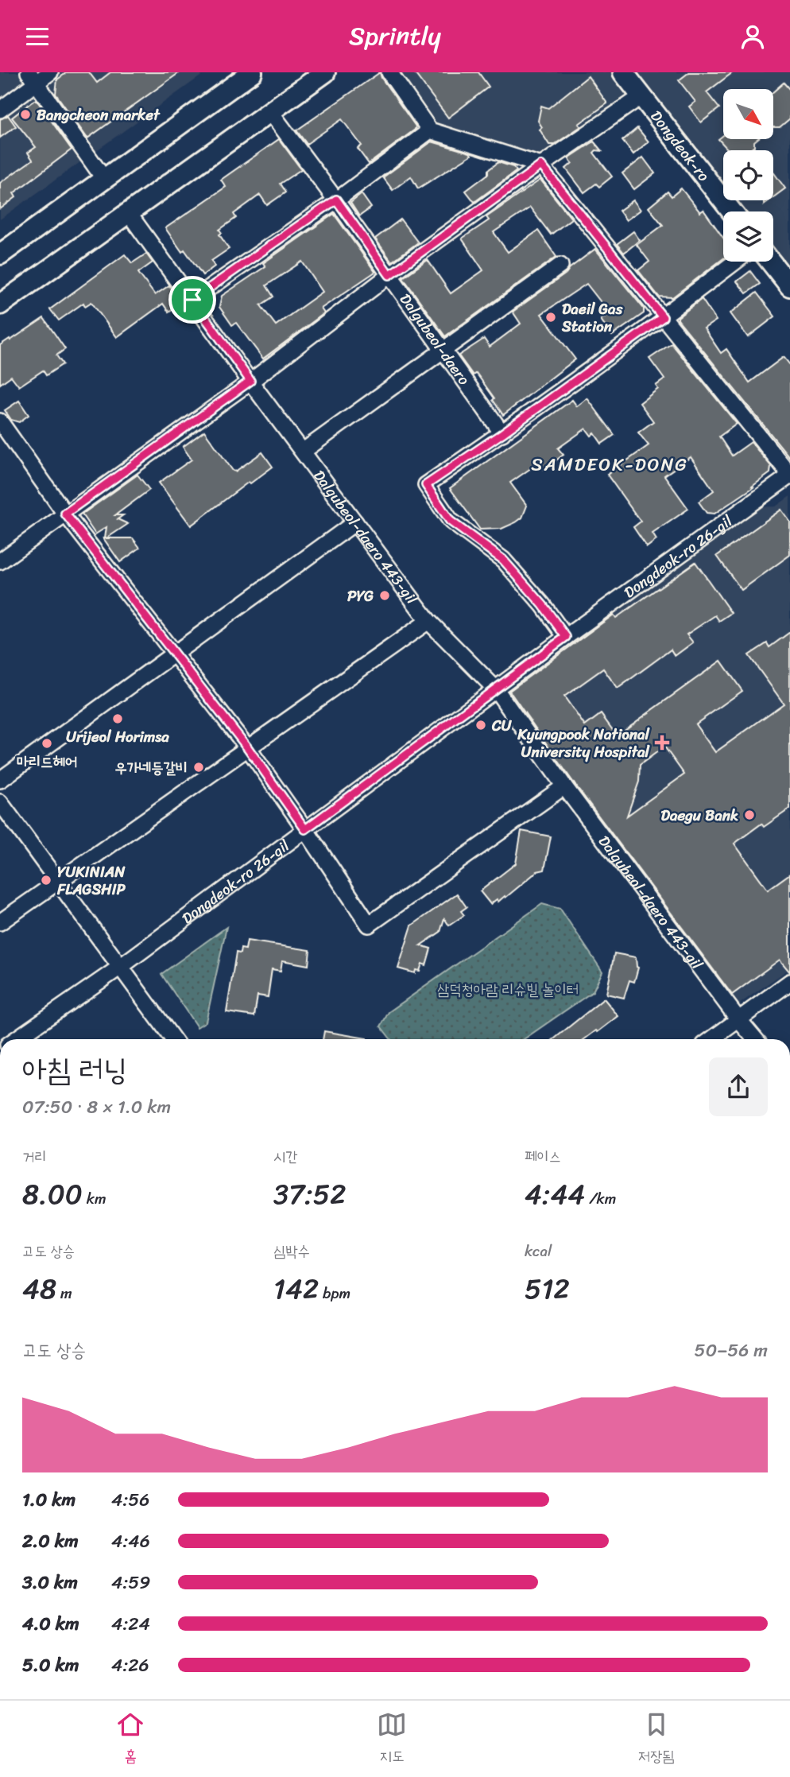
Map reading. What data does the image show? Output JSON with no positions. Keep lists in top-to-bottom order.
{
  "streets": {
    "main road": ["Dongdeok-ro"],
    "street": ["Dalgubeol-daero", "Dalgubeol-daero 443-gil", "Dongdeok-ro 26-gil"]
  },
  "crossings": [
    ["Dalgubeol-daero 443-gil", "Dongdeok-ro 26-gil"]
  ],
  "districts": ["SAMDEOK-DONG"],
  "parks": ["삼덕청아람 리슈빌 놀이터"],
  "places": {
    "other": [
      "Bangcheon market",
      "Daeil Gas Station",
      "PYG",
      "Urijeol Horimsa",
      "CU",
      "마리드헤어",
      "우가네등갈비",
      "Daegu Bank",
      "YUKINIAN FLAGSHIP"
    ],
    "health": ["Kyungpook National University Hospital"]
  },
  "north": "bottom right",
  "page": {
    "header": "Sprintly",
    "heading": ["아침 러닝", "07:50 · 8 × 1.0 km"],
    "stats": [
      ["거리", "8.00 km"],
      ["시간", "37:52"],
      ["페이스", "4:44 /km"],
      ["고도 상승", "48 m"],
      ["심박수", "142 bpm"],
      ["kcal", "512"]
    ],
    "chart": ["고도 상승", "50–56 m"],
    "list": [
      {
        "name": "1.0 km",
        "note": "4:56"
      },
      {
        "name": "2.0 km",
        "note": "4:46"
      },
      {
        "name": "3.0 km",
        "note": "4:59"
      },
      {
        "name": "4.0 km",
        "note": "4:24"
      },
      {
        "name": "5.0 km",
        "note": "4:26"
      }
    ],
    "tabs": ["홈", "지도", "저장됨"]
  }
}
